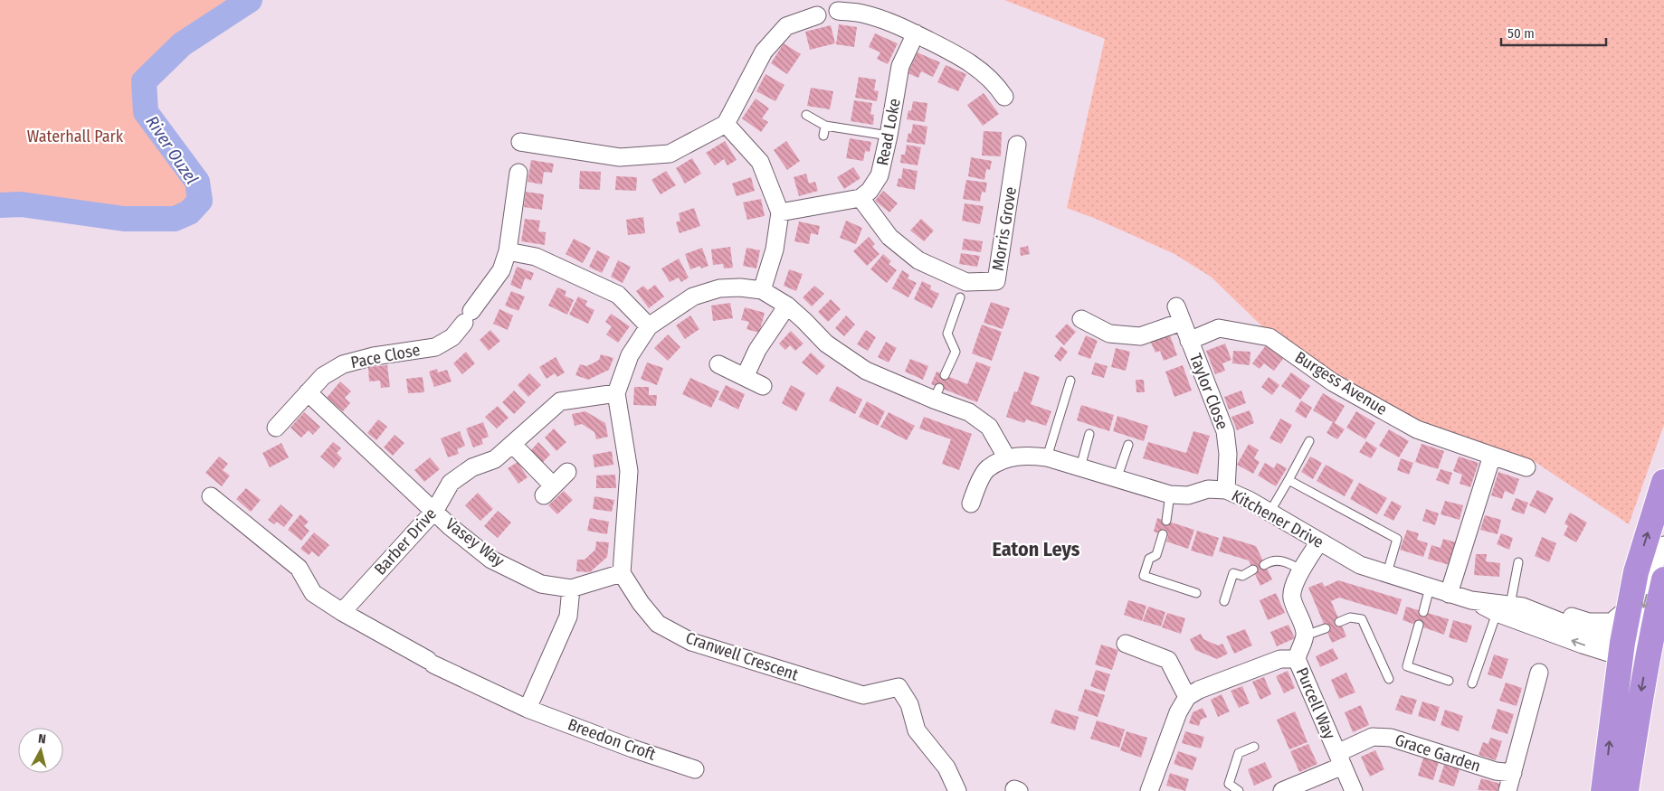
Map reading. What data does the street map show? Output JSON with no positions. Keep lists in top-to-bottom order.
{
  "streets": {
    "street": [
      "Read Loke",
      "Morris Grove",
      "Pace Close",
      "Burgess Avenue",
      "Taylor Close",
      "Kitchener Drive",
      "Barber Drive",
      "Vasey Way",
      "Cranwell Crescent",
      "Purcell Way",
      "Breedon Croft",
      "Grace Garden"
    ]
  },
  "crossings": [
    ["Read Loke", "Morris Grove"],
    ["Burgess Avenue", "Taylor Close"],
    ["Taylor Close", "Kitchener Drive"],
    ["Barber Drive", "Vasey Way"],
    ["Barber Drive", "Breedon Croft"],
    ["Vasey Way", "Cranwell Crescent"],
    ["Purcell Way", "Grace Garden"]
  ],
  "districts": ["Eaton Leys"],
  "water": ["River Ouzel"],
  "parks": ["Waterhall Park"],
  "scale_bar": "50 m",
  "north": "top"
}
